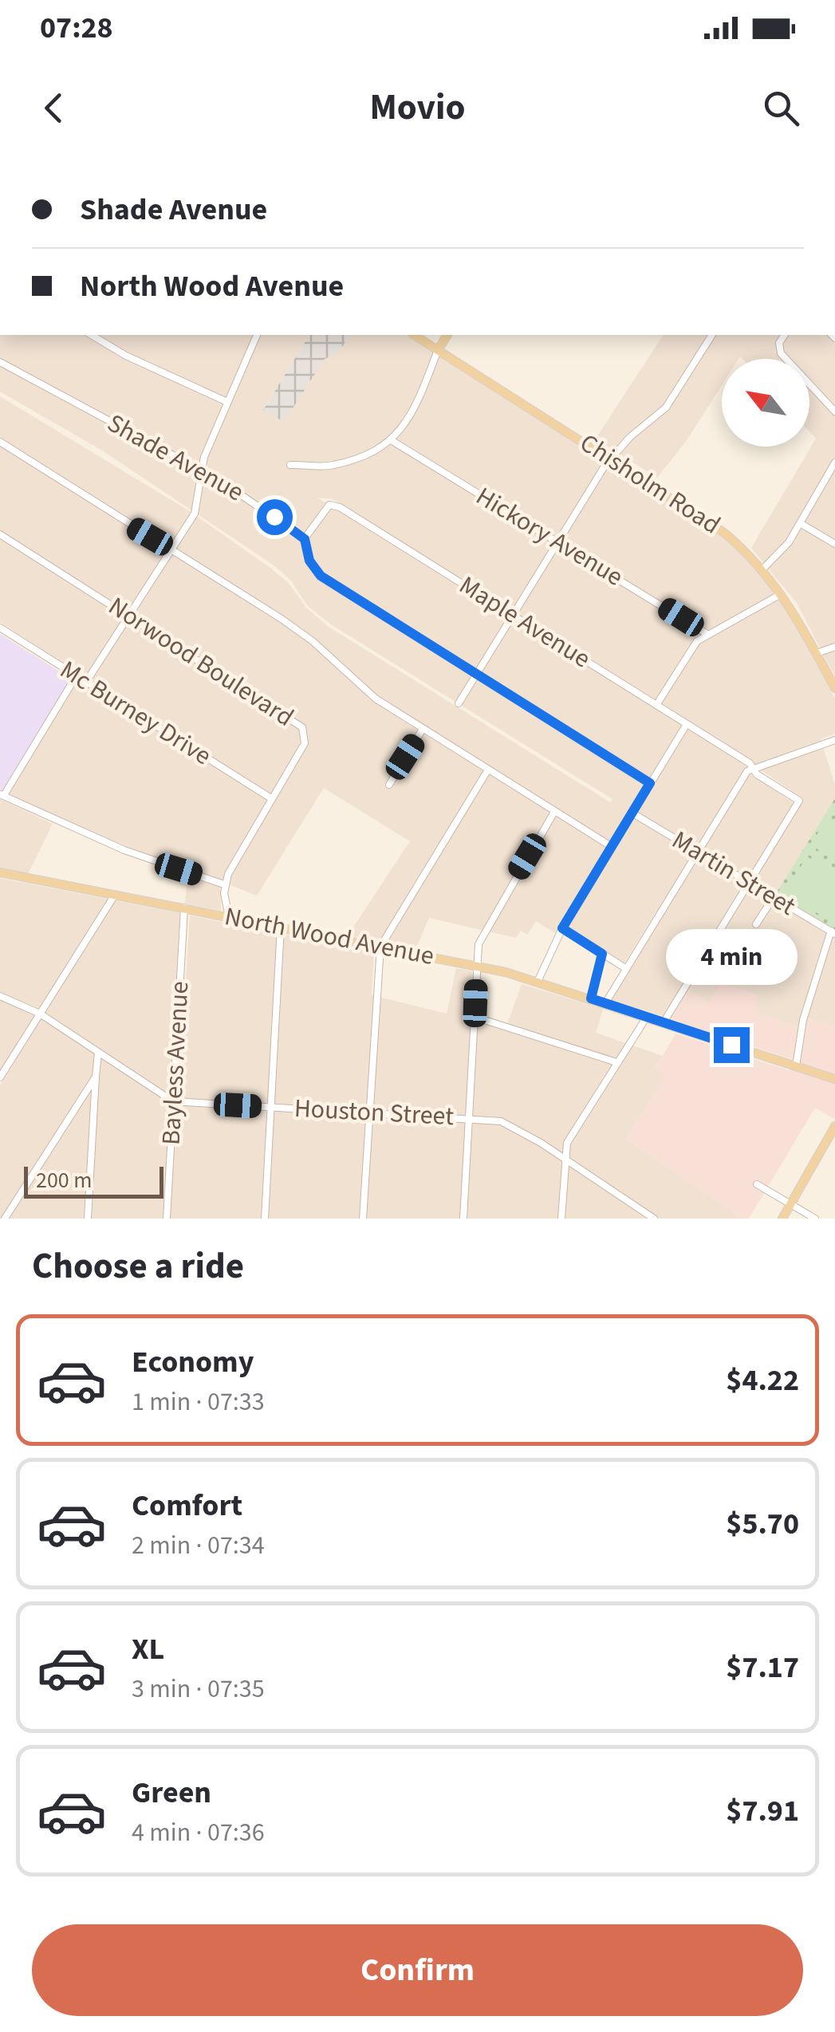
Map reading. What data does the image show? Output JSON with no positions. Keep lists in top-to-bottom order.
{
  "streets": {
    "main road": ["Chisholm Road", "North Wood Avenue"],
    "street": [
      "Shade Avenue",
      "Hickory Avenue",
      "Maple Avenue",
      "Norwood Boulevard",
      "Mc Burney Drive",
      "Martin Street",
      "Bayless Avenue",
      "Houston Street"
    ]
  },
  "crossings": [
    ["Shade Avenue", "Maple Avenue"],
    ["Maple Avenue", "Martin Street"],
    ["Norwood Boulevard", "Mc Burney Drive"],
    ["North Wood Avenue", "Bayless Avenue"],
    ["Bayless Avenue", "Houston Street"]
  ],
  "scale_bar": "200 m",
  "north": "top left",
  "page": {
    "status": "07:28",
    "header": "Movio",
    "banner": ["Shade Avenue", "North Wood Avenue"],
    "bubble": "4 min",
    "scale": "200 m",
    "heading": "Choose a ride",
    "list": [
      {
        "name": "Economy",
        "note": "1 min · 07:33",
        "value": "$4.22"
      },
      {
        "name": "Comfort",
        "note": "2 min · 07:34",
        "value": "$5.70"
      },
      {
        "name": "XL",
        "note": "3 min · 07:35",
        "value": "$7.17"
      },
      {
        "name": "Green",
        "note": "4 min · 07:36",
        "value": "$7.91"
      }
    ],
    "buttons": "Confirm"
  }
}
